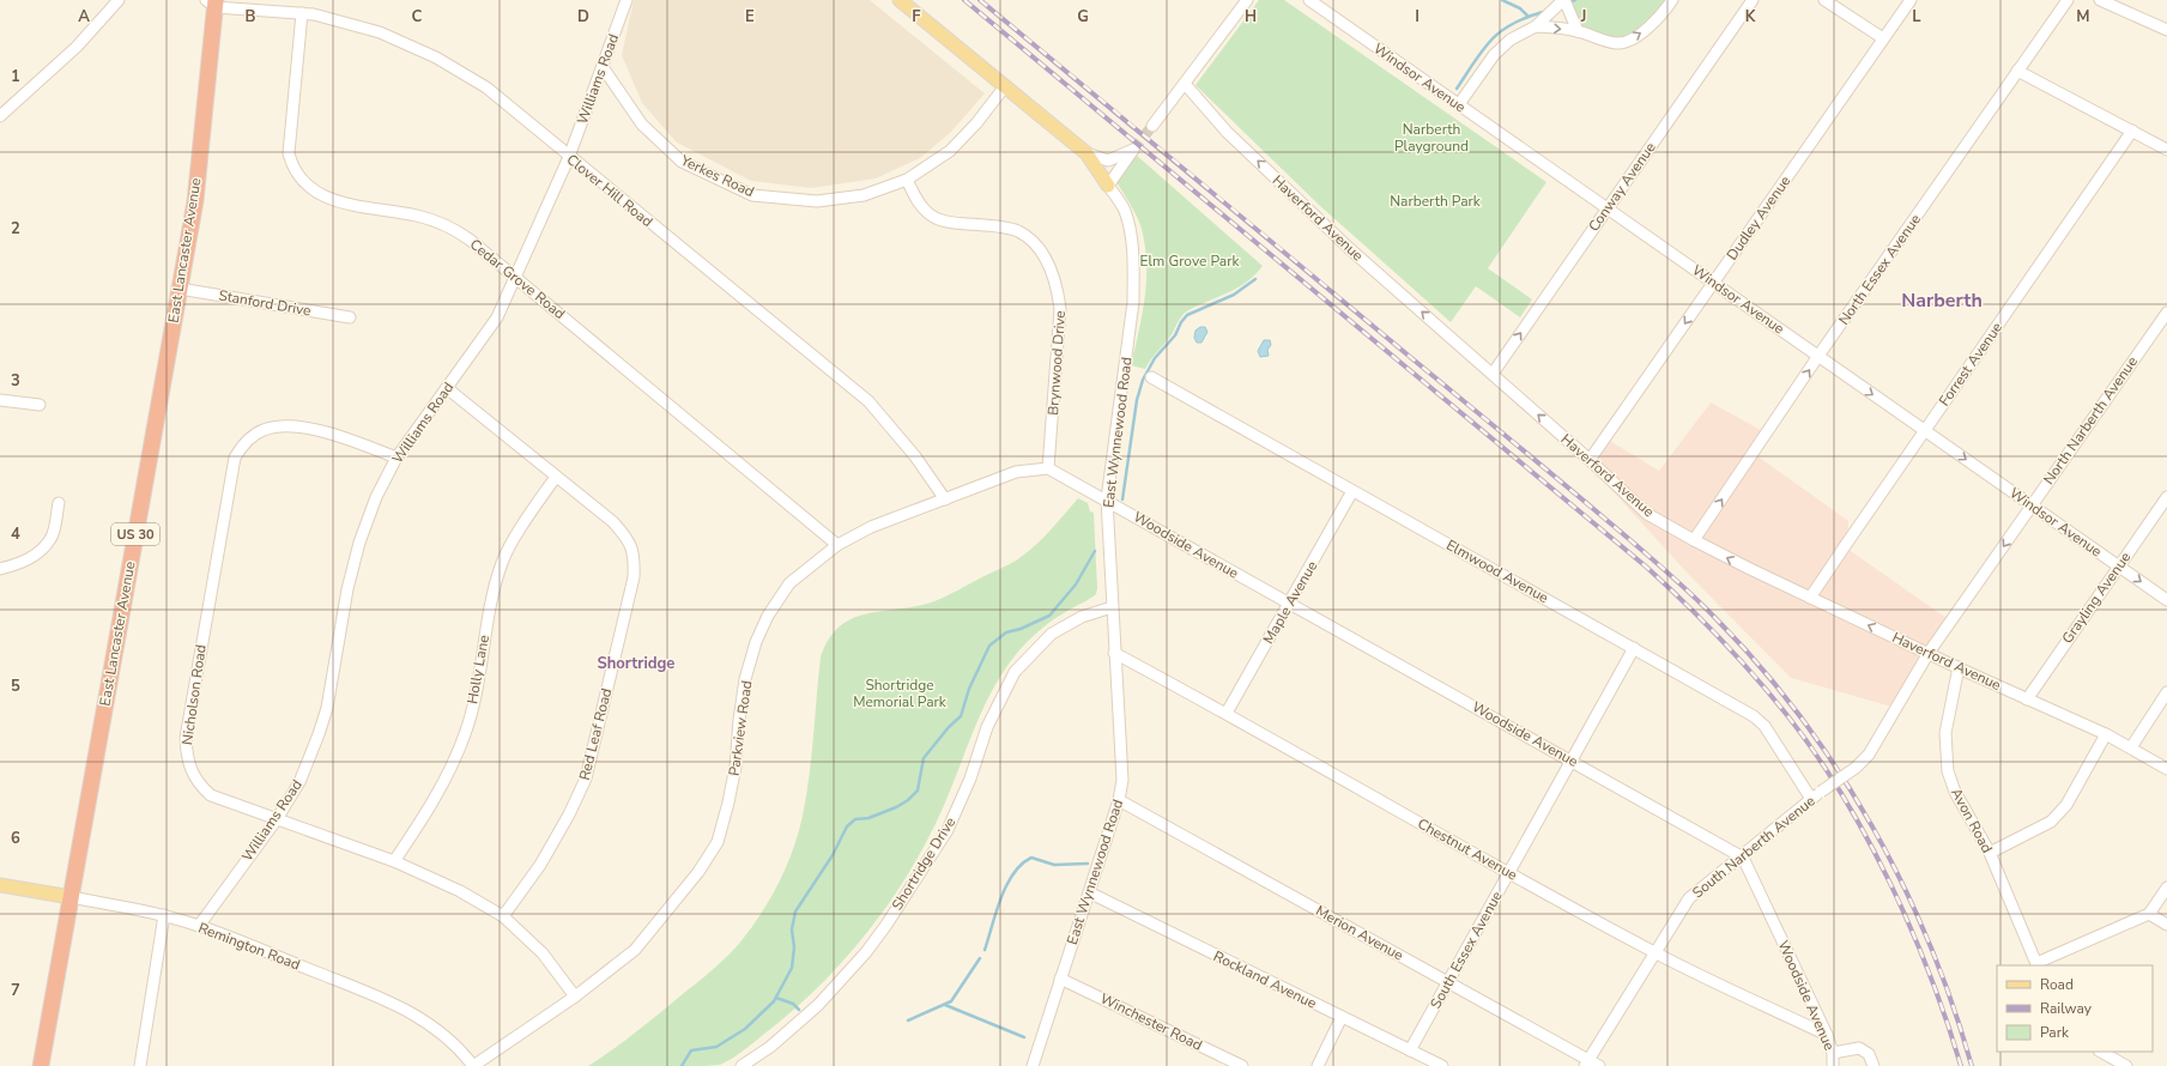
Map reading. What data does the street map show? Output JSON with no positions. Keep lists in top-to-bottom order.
{
  "streets": {
    "highway": ["East Lancaster Avenue", "US 30"],
    "main road": ["East Wynnewood Road", "Remington Road"],
    "street": [
      "Windsor Avenue",
      "Williams Road",
      "Yerkes Road",
      "Conway Avenue",
      "Clover Hill Road",
      "Haverford Avenue",
      "Dudley Avenue",
      "North Essex Avenue",
      "Cedar Grove Road",
      "Stanford Drive",
      "Brynwood Drive",
      "Forrest Avenue",
      "North Narberth Avenue",
      "Woodside Avenue",
      "Elmwood Avenue",
      "Grayling Avenue",
      "Maple Avenue",
      "Holly Lane",
      "Nicholson Road",
      "Parkview Road",
      "Red Leaf Road",
      "Avon Road",
      "South Narberth Avenue",
      "Chestnut Avenue",
      "Shortridge Drive",
      "Merion Avenue",
      "South Essex Avenue",
      "Rockland Avenue",
      "Winchester Road"
    ]
  },
  "crossings": [
    ["Windsor Avenue", "Conway Avenue"],
    ["Windsor Avenue", "Dudley Avenue"],
    ["Windsor Avenue", "North Essex Avenue"],
    ["Windsor Avenue", "Forrest Avenue"],
    ["Windsor Avenue", "North Narberth Avenue"],
    ["Windsor Avenue", "Grayling Avenue"],
    ["Williams Road", "Yerkes Road"],
    ["Williams Road", "Clover Hill Road"],
    ["Williams Road", "Cedar Grove Road"],
    ["Williams Road", "Nicholson Road"],
    ["Williams Road", "Red Leaf Road"],
    ["Williams Road", "Remington Road"],
    ["Yerkes Road", "Brynwood Drive"],
    ["Yerkes Road", "East Wynnewood Road"],
    ["Conway Avenue", "Haverford Avenue"],
    ["Clover Hill Road", "East Lancaster Avenue"],
    ["Clover Hill Road", "Cedar Grove Road"],
    ["Clover Hill Road", "Parkview Road"],
    ["Haverford Avenue", "Dudley Avenue"],
    ["Haverford Avenue", "North Essex Avenue"],
    ["Haverford Avenue", "Forrest Avenue"],
    ["Haverford Avenue", "North Narberth Avenue"],
    ["Haverford Avenue", "Grayling Avenue"],
    ["Haverford Avenue", "Avon Road"],
    ["East Lancaster Avenue", "Stanford Drive"],
    ["East Lancaster Avenue", "Remington Road"],
    ["Cedar Grove Road", "Parkview Road"],
    ["Brynwood Drive", "Parkview Road"],
    ["North Narberth Avenue", "South Narberth Avenue"],
    ["East Wynnewood Road", "Woodside Avenue"],
    ["East Wynnewood Road", "Chestnut Avenue"],
    ["East Wynnewood Road", "Shortridge Drive"],
    ["East Wynnewood Road", "Merion Avenue"],
    ["East Wynnewood Road", "Rockland Avenue"],
    ["East Wynnewood Road", "Winchester Road"],
    ["Woodside Avenue", "Maple Avenue"],
    ["Woodside Avenue", "South Narberth Avenue"],
    ["Woodside Avenue", "Chestnut Avenue"],
    ["Woodside Avenue", "South Essex Avenue"],
    ["Elmwood Avenue", "Maple Avenue"],
    ["Elmwood Avenue", "South Narberth Avenue"],
    ["Elmwood Avenue", "South Essex Avenue"],
    ["Maple Avenue", "Chestnut Avenue"],
    ["Holly Lane", "Nicholson Road"],
    ["Holly Lane", "Red Leaf Road"],
    ["Nicholson Road", "Parkview Road"],
    ["Nicholson Road", "Red Leaf Road"],
    ["Parkview Road", "Remington Road"],
    ["South Narberth Avenue", "Chestnut Avenue"],
    ["South Narberth Avenue", "Merion Avenue"],
    ["Chestnut Avenue", "South Essex Avenue"],
    ["Merion Avenue", "South Essex Avenue"],
    ["South Essex Avenue", "Rockland Avenue"]
  ],
  "one_way": ["Conway Avenue", "Haverford Avenue", "Dudley Avenue"],
  "districts": ["Narberth", "Shortridge"],
  "parks": [
    "Narberth Playground",
    "Narberth Park",
    "Elm Grove Park",
    "Shortridge Memorial Park"
  ],
  "legend": ["Road", "Railway", "Park"],
  "grid": {
    "columns": [
      "A",
      "B",
      "C",
      "D",
      "E",
      "F",
      "G",
      "H",
      "I",
      "J",
      "K",
      "L",
      "M"
    ],
    "rows": [
      "1",
      "2",
      "3",
      "4",
      "5",
      "6",
      "7"
    ]
  }
}
